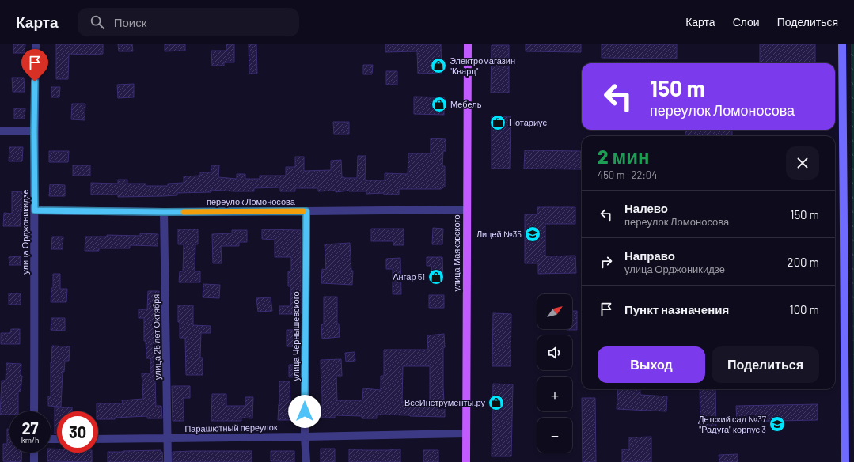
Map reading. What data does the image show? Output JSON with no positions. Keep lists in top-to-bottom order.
{
  "streets": {
    "main road": ["улица Маяковского"],
    "street": [
      "переулок Ломоносова",
      "улица Орджоникидзе",
      "улица Чернышевского",
      "улица 25 лет Октября",
      "Парашютный переулок"
    ]
  },
  "crossings": [
    ["переулок Ломоносова", "улица Орджоникидзе"],
    ["переулок Ломоносова", "улица Маяковского"],
    ["переулок Ломоносова", "улица Чернышевского"],
    ["переулок Ломоносова", "улица 25 лет Октября"],
    ["улица Маяковского", "Парашютный переулок"],
    ["улица Чернышевского", "Парашютный переулок"],
    ["улица 25 лет Октября", "Парашютный переулок"]
  ],
  "places": {
    "shop": [
      "Электромагазин \"Кварц\"",
      "Мебель",
      "Ангар 51",
      "ВсеИнструменты.ру"
    ],
    "office": ["Нотариус"],
    "school or university": ["Лицей №35", "Детский сад №37 \"Радуга\" корпус 3"]
  },
  "north": "top right",
  "page": {
    "header": "Карта",
    "search": "Поиск",
    "nav": ["Карта", "Слои", "Поделиться"],
    "turn": ["150 m", "переулок Ломоносова"],
    "heading": ["2 мин", "450 m · 22:04"],
    "list": [
      {
        "name": "Налево",
        "note": "переулок Ломоносова",
        "value": "150 m"
      },
      {
        "name": "Направо",
        "note": "улица Орджоникидзе",
        "value": "200 m"
      },
      {
        "name": "Пункт назначения",
        "value": "100 m"
      }
    ],
    "map_buttons": ["+", "−"],
    "buttons": ["Выход", "Поделиться"],
    "speed": "27 km/h",
    "limit": "30"
  }
}
